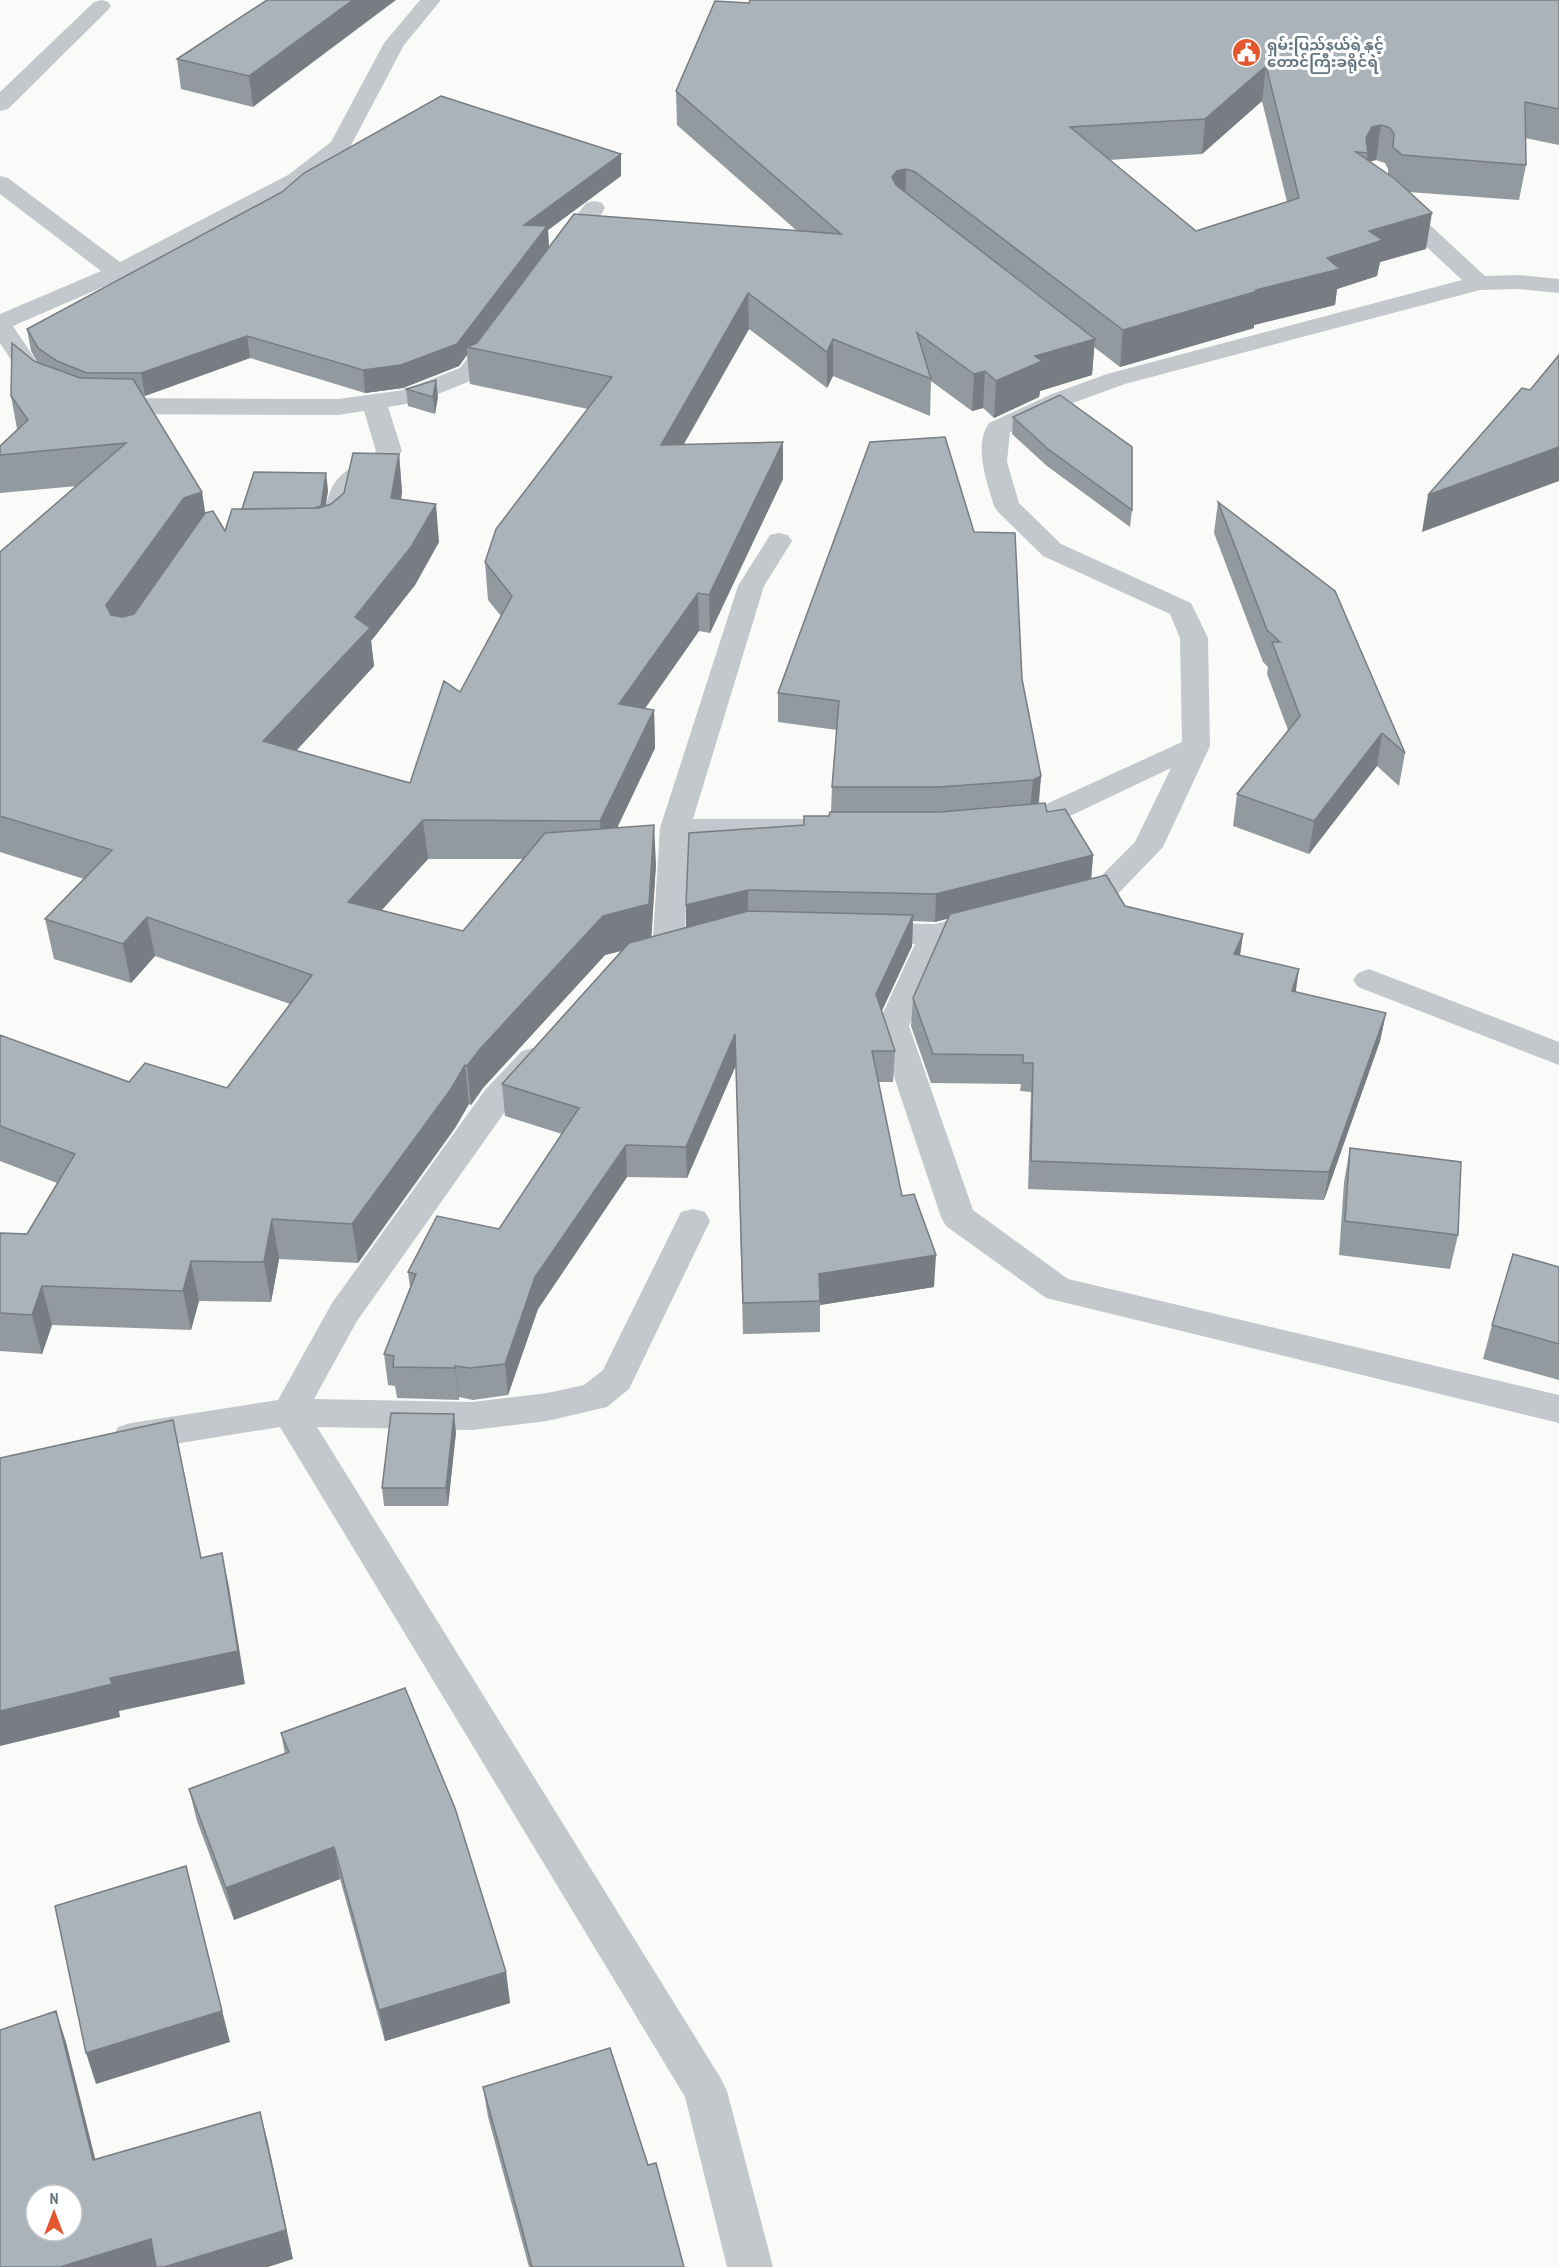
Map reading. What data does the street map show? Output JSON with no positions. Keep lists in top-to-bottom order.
{
  "places": {
    "public building": ["ရှမ်းပြည်နယ်ရဲ နှင့် တောင်ကြီးခရိုင်ရဲ"]
  },
  "north": "top"
}
